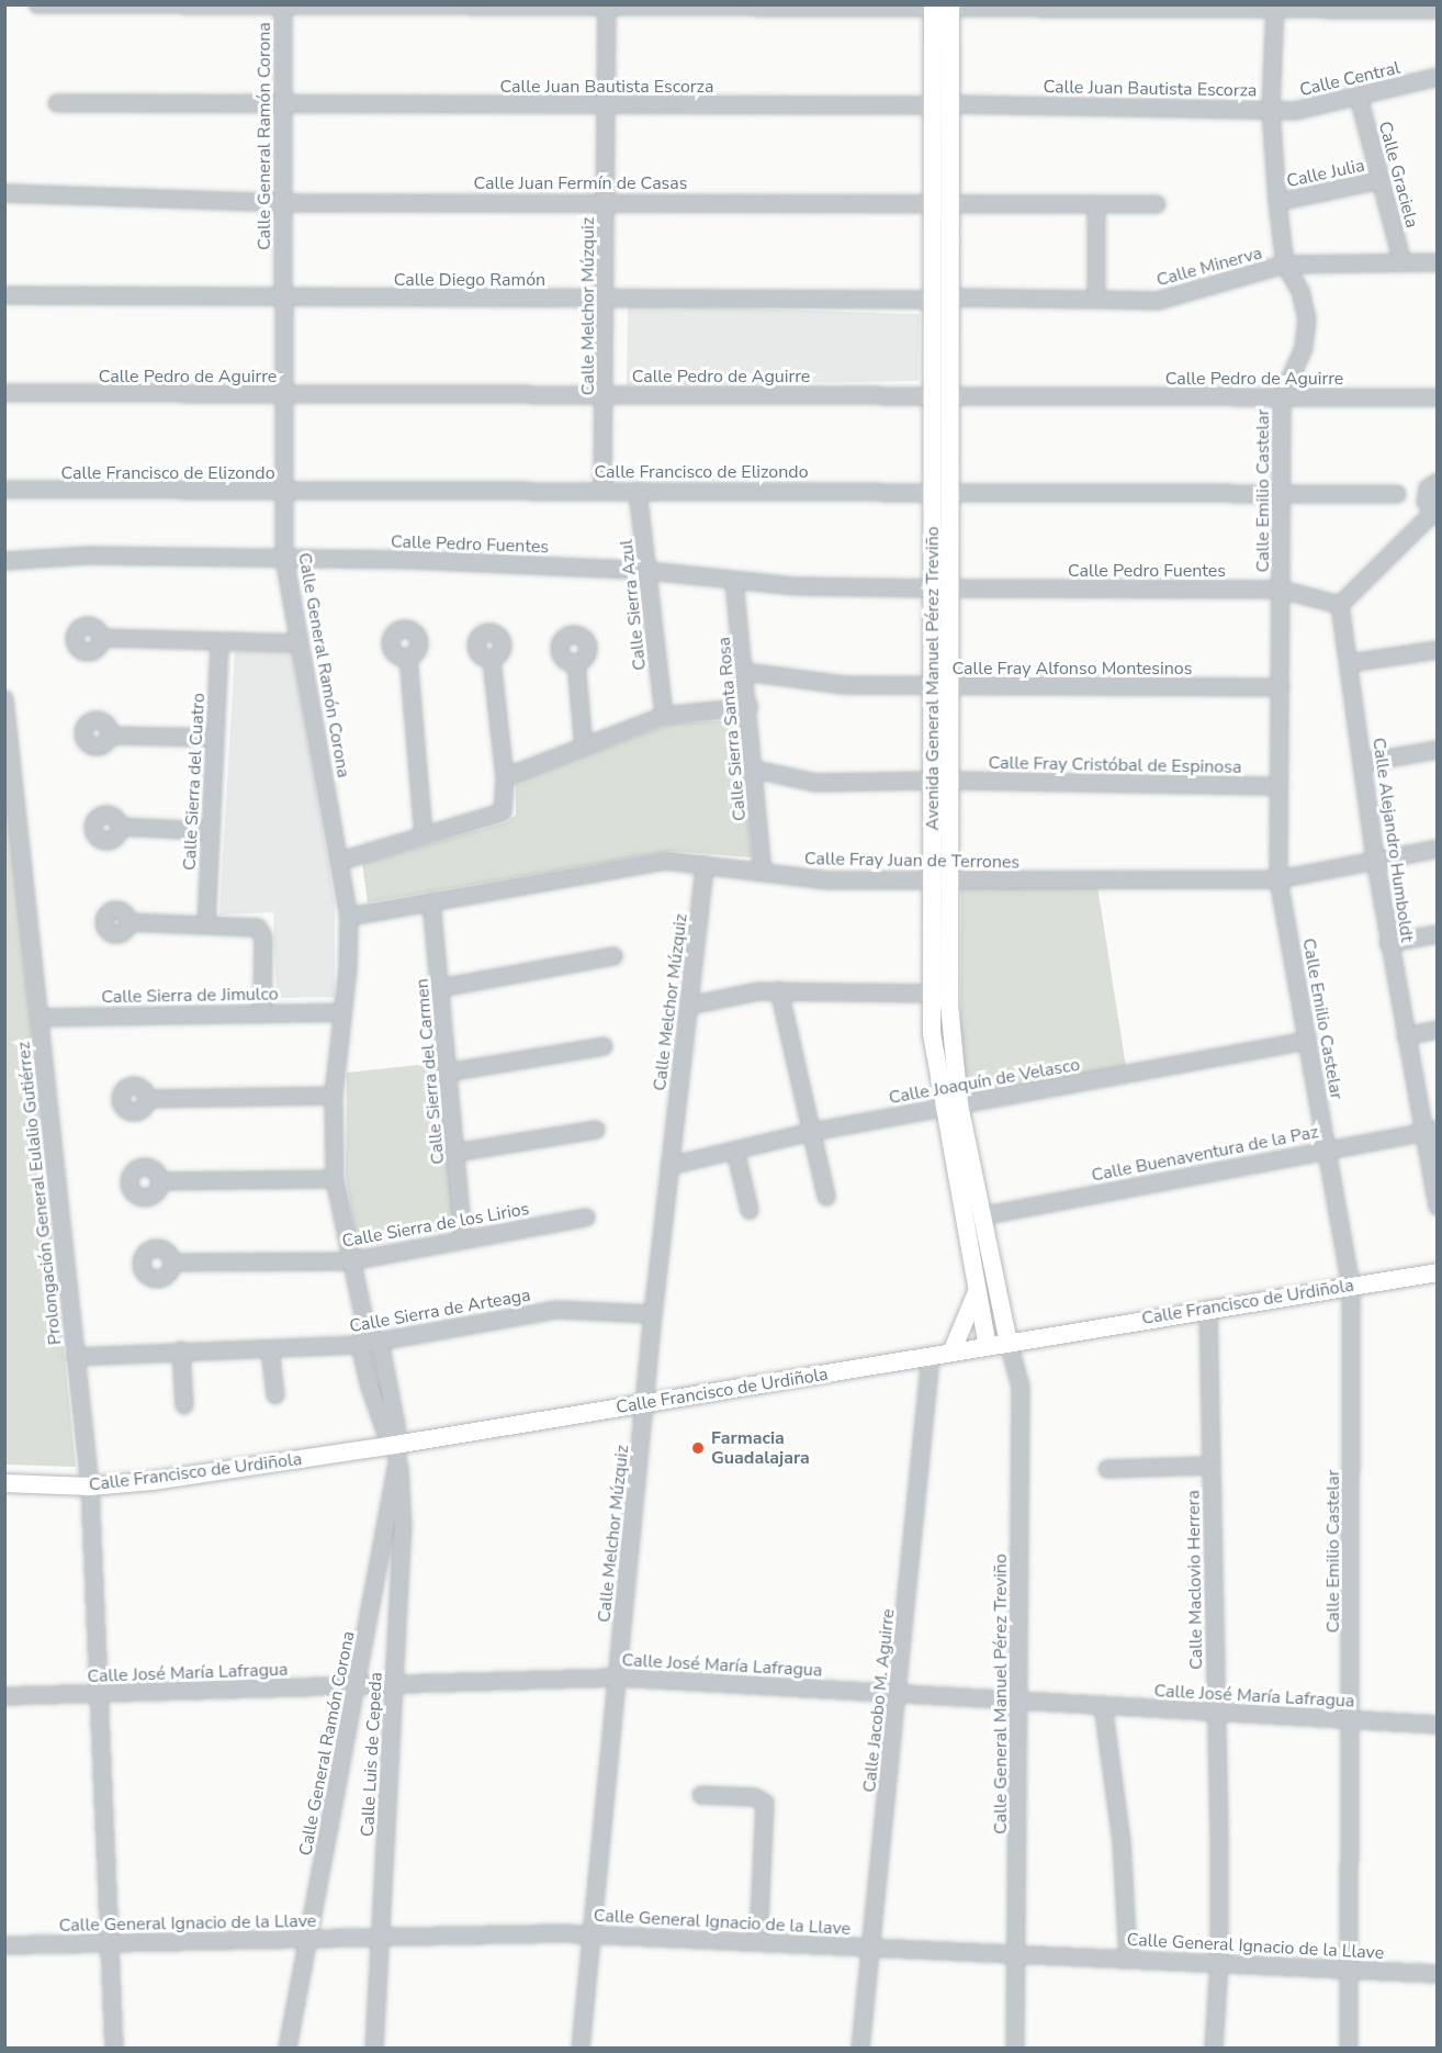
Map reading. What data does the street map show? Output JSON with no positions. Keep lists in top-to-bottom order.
{
  "streets": {
    "main road": ["Avenida General Manuel Pérez Treviño", "Calle Francisco de Urdiñola"],
    "street": [
      "Calle Central",
      "Calle Juan Bautista Escorza",
      "Calle General Ramón Corona",
      "Calle Julia",
      "Calle Graciela",
      "Calle Juan Fermín de Casas",
      "Calle Minerva",
      "Calle Diego Ramón",
      "Calle Melchor Múzquiz",
      "Calle Pedro de Aguirre",
      "Calle Francisco de Elizondo",
      "Calle Emilio Castelar",
      "Calle Pedro Fuentes",
      "Calle Sierra Azul",
      "Calle Fray Alfonso Montesinos",
      "Calle Sierra Santa Rosa",
      "Calle Fray Cristóbal de Espinosa",
      "Calle Sierra del Cuatro",
      "Calle Alejandro Humboldt",
      "Calle Fray Juan de Terrones",
      "Calle Sierra de Jimulco",
      "Calle Sierra del Carmen",
      "Calle Joaquín de Velasco",
      "Calle Buenaventura de la Paz",
      "Prolongación General Eulalio Gutiérrez",
      "Calle Sierra de los Lirios",
      "Calle Sierra de Arteaga",
      "Calle Maclovio Herrera",
      "Calle José María Lafragua",
      "Calle General Manuel Pérez Treviño",
      "Calle Jacobo M. Aguirre",
      "Calle Luis de Cepeda",
      "Calle General Ignacio de la Llave"
    ]
  },
  "crossings": [
    ["Calle Central", "Calle Juan Bautista Escorza"],
    ["Calle Central", "Calle Graciela"],
    ["Calle Central", "Calle Emilio Castelar"],
    ["Calle Juan Bautista Escorza", "Calle General Ramón Corona"],
    ["Calle Juan Bautista Escorza", "Calle Melchor Múzquiz"],
    ["Calle Juan Bautista Escorza", "Calle Emilio Castelar"],
    ["Calle Juan Bautista Escorza", "Avenida General Manuel Pérez Treviño"],
    ["Calle General Ramón Corona", "Calle Juan Fermín de Casas"],
    ["Calle General Ramón Corona", "Calle Diego Ramón"],
    ["Calle General Ramón Corona", "Calle Pedro de Aguirre"],
    ["Calle General Ramón Corona", "Calle Francisco de Elizondo"],
    ["Calle General Ramón Corona", "Calle Pedro Fuentes"],
    ["Calle General Ramón Corona", "Calle Fray Juan de Terrones"],
    ["Calle General Ramón Corona", "Calle Sierra de Jimulco"],
    ["Calle General Ramón Corona", "Calle Sierra de los Lirios"],
    ["Calle General Ramón Corona", "Calle Francisco de Urdiñola"],
    ["Calle General Ramón Corona", "Calle Sierra de Arteaga"],
    ["Calle General Ramón Corona", "Calle José María Lafragua"],
    ["Calle General Ramón Corona", "Calle Luis de Cepeda"],
    ["Calle General Ramón Corona", "Calle General Ignacio de la Llave"],
    ["Calle Julia", "Calle Graciela"],
    ["Calle Julia", "Calle Emilio Castelar"],
    ["Calle Graciela", "Calle Minerva"],
    ["Calle Juan Fermín de Casas", "Calle Melchor Múzquiz"],
    ["Calle Juan Fermín de Casas", "Avenida General Manuel Pérez Treviño"],
    ["Calle Minerva", "Calle Diego Ramón"],
    ["Calle Minerva", "Calle Emilio Castelar"],
    ["Calle Minerva", "Avenida General Manuel Pérez Treviño"],
    ["Calle Diego Ramón", "Calle Melchor Múzquiz"],
    ["Calle Diego Ramón", "Avenida General Manuel Pérez Treviño"],
    ["Calle Melchor Múzquiz", "Calle Pedro de Aguirre"],
    ["Calle Melchor Múzquiz", "Calle Francisco de Elizondo"],
    ["Calle Melchor Múzquiz", "Calle Fray Juan de Terrones"],
    ["Calle Melchor Múzquiz", "Calle Joaquín de Velasco"],
    ["Calle Melchor Múzquiz", "Calle Francisco de Urdiñola"],
    ["Calle Melchor Múzquiz", "Calle Sierra de Arteaga"],
    ["Calle Melchor Múzquiz", "Calle José María Lafragua"],
    ["Calle Melchor Múzquiz", "Calle General Ignacio de la Llave"],
    ["Calle Pedro de Aguirre", "Calle Emilio Castelar"],
    ["Calle Pedro de Aguirre", "Avenida General Manuel Pérez Treviño"],
    ["Calle Francisco de Elizondo", "Calle Emilio Castelar"],
    ["Calle Francisco de Elizondo", "Calle Sierra Azul"],
    ["Calle Francisco de Elizondo", "Avenida General Manuel Pérez Treviño"],
    ["Calle Emilio Castelar", "Calle Pedro Fuentes"],
    ["Calle Emilio Castelar", "Calle Fray Alfonso Montesinos"],
    ["Calle Emilio Castelar", "Calle Fray Cristóbal de Espinosa"],
    ["Calle Emilio Castelar", "Calle Fray Juan de Terrones"],
    ["Calle Emilio Castelar", "Calle Joaquín de Velasco"],
    ["Calle Emilio Castelar", "Calle Buenaventura de la Paz"],
    ["Calle Emilio Castelar", "Calle Francisco de Urdiñola"],
    ["Calle Emilio Castelar", "Calle José María Lafragua"],
    ["Calle Emilio Castelar", "Calle General Ignacio de la Llave"],
    ["Calle Pedro Fuentes", "Calle Sierra Azul"],
    ["Calle Pedro Fuentes", "Avenida General Manuel Pérez Treviño"],
    ["Calle Pedro Fuentes", "Calle Sierra Santa Rosa"],
    ["Calle Pedro Fuentes", "Calle Alejandro Humboldt"],
    ["Calle Fray Alfonso Montesinos", "Avenida General Manuel Pérez Treviño"],
    ["Calle Fray Alfonso Montesinos", "Calle Sierra Santa Rosa"],
    ["Avenida General Manuel Pérez Treviño", "Calle Fray Cristóbal de Espinosa"],
    ["Avenida General Manuel Pérez Treviño", "Calle Fray Juan de Terrones"],
    ["Avenida General Manuel Pérez Treviño", "Calle Joaquín de Velasco"],
    ["Avenida General Manuel Pérez Treviño", "Calle Buenaventura de la Paz"],
    ["Avenida General Manuel Pérez Treviño", "Calle Francisco de Urdiñola"],
    ["Avenida General Manuel Pérez Treviño", "Calle General Manuel Pérez Treviño"],
    ["Calle Sierra Santa Rosa", "Calle Fray Cristóbal de Espinosa"],
    ["Calle Sierra Santa Rosa", "Calle Fray Juan de Terrones"],
    ["Calle Alejandro Humboldt", "Calle Fray Juan de Terrones"],
    ["Calle Alejandro Humboldt", "Calle Buenaventura de la Paz"],
    ["Calle Fray Juan de Terrones", "Calle Sierra del Carmen"],
    ["Calle Sierra de Jimulco", "Prolongación General Eulalio Gutiérrez"],
    ["Calle Sierra del Carmen", "Calle Sierra de los Lirios"],
    ["Prolongación General Eulalio Gutiérrez", "Calle Francisco de Urdiñola"],
    ["Prolongación General Eulalio Gutiérrez", "Calle Sierra de Arteaga"],
    ["Prolongación General Eulalio Gutiérrez", "Calle José María Lafragua"],
    ["Prolongación General Eulalio Gutiérrez", "Calle General Ignacio de la Llave"],
    ["Calle Francisco de Urdiñola", "Calle Maclovio Herrera"],
    ["Calle Francisco de Urdiñola", "Calle General Manuel Pérez Treviño"],
    ["Calle Francisco de Urdiñola", "Calle Jacobo M. Aguirre"],
    ["Calle Francisco de Urdiñola", "Calle Luis de Cepeda"],
    ["Calle Maclovio Herrera", "Calle José María Lafragua"],
    ["Calle Maclovio Herrera", "Calle General Ignacio de la Llave"],
    ["Calle José María Lafragua", "Calle General Manuel Pérez Treviño"],
    ["Calle José María Lafragua", "Calle Jacobo M. Aguirre"],
    ["Calle José María Lafragua", "Calle Luis de Cepeda"],
    ["Calle General Manuel Pérez Treviño", "Calle General Ignacio de la Llave"],
    ["Calle Jacobo M. Aguirre", "Calle General Ignacio de la Llave"],
    ["Calle Luis de Cepeda", "Calle General Ignacio de la Llave"]
  ],
  "places": ["Farmacia Guadalajara"]
}
